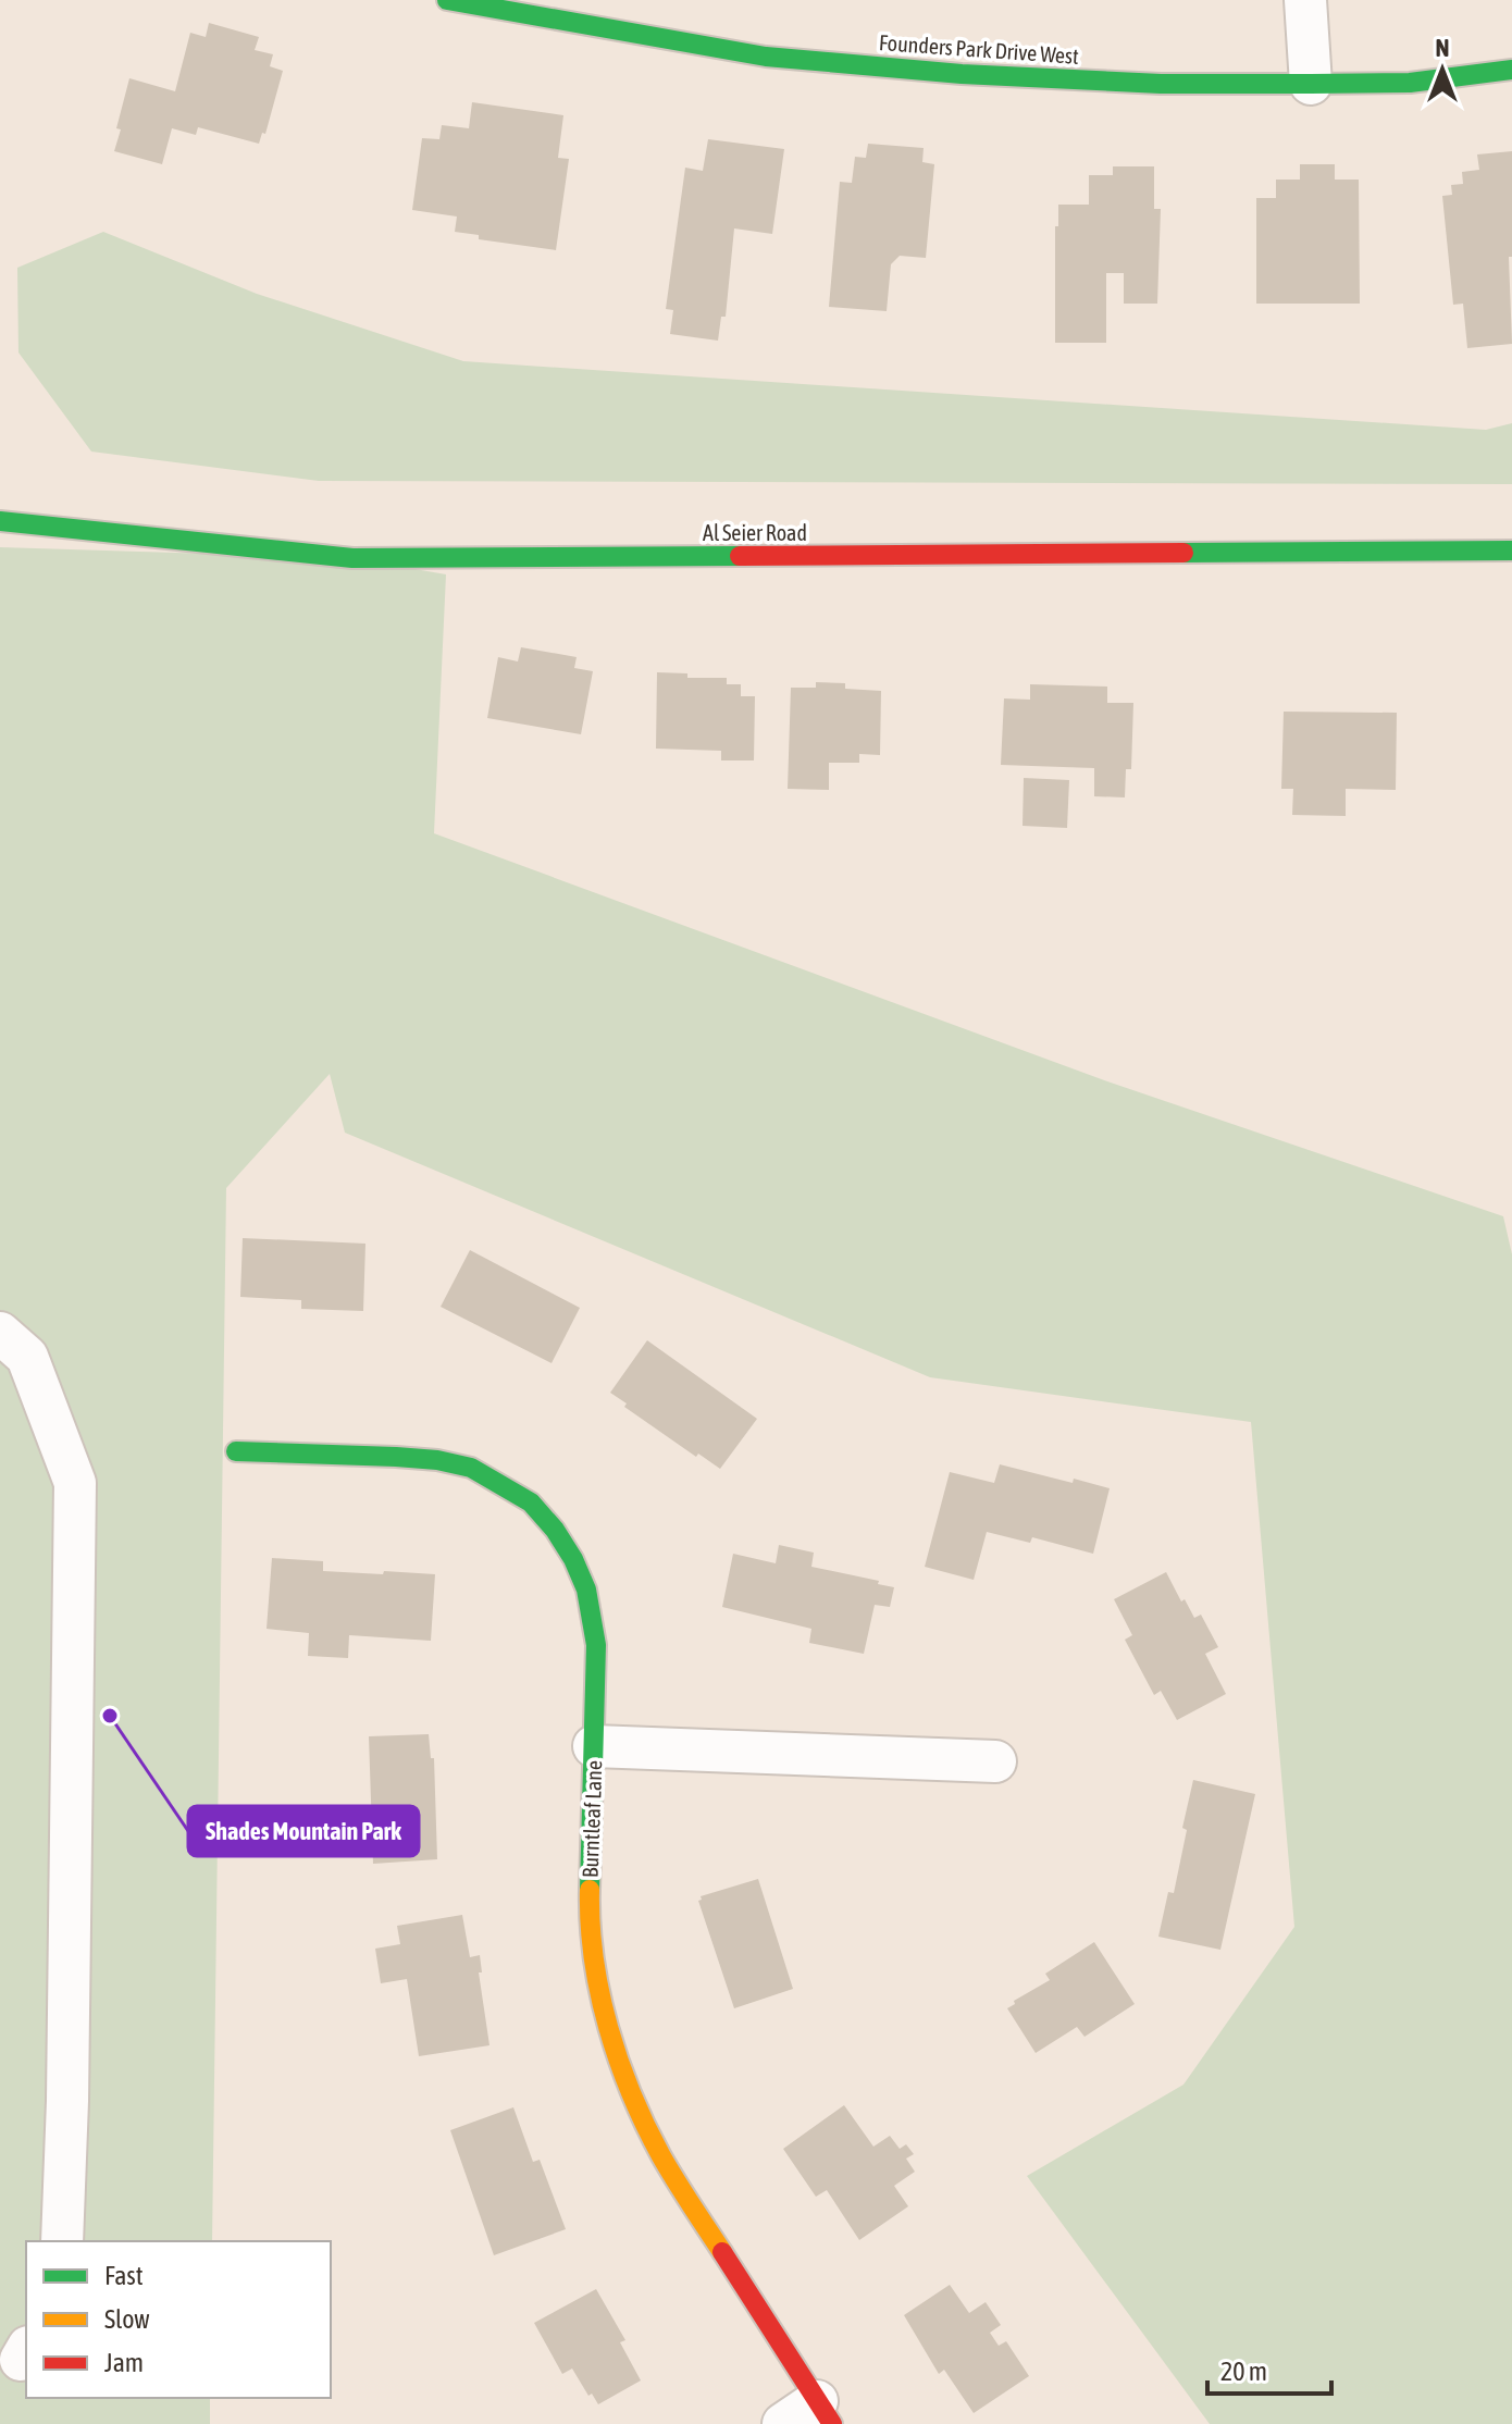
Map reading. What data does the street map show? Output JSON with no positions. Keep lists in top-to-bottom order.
{
  "streets": {
    "street": ["Founders Park Drive West", "Al Seier Road", "Burntleaf Lane"]
  },
  "places": ["Shades Mountain Park"],
  "legend": ["Fast", "Slow", "Jam"],
  "scale_bar": "20 m",
  "north": "top"
}
